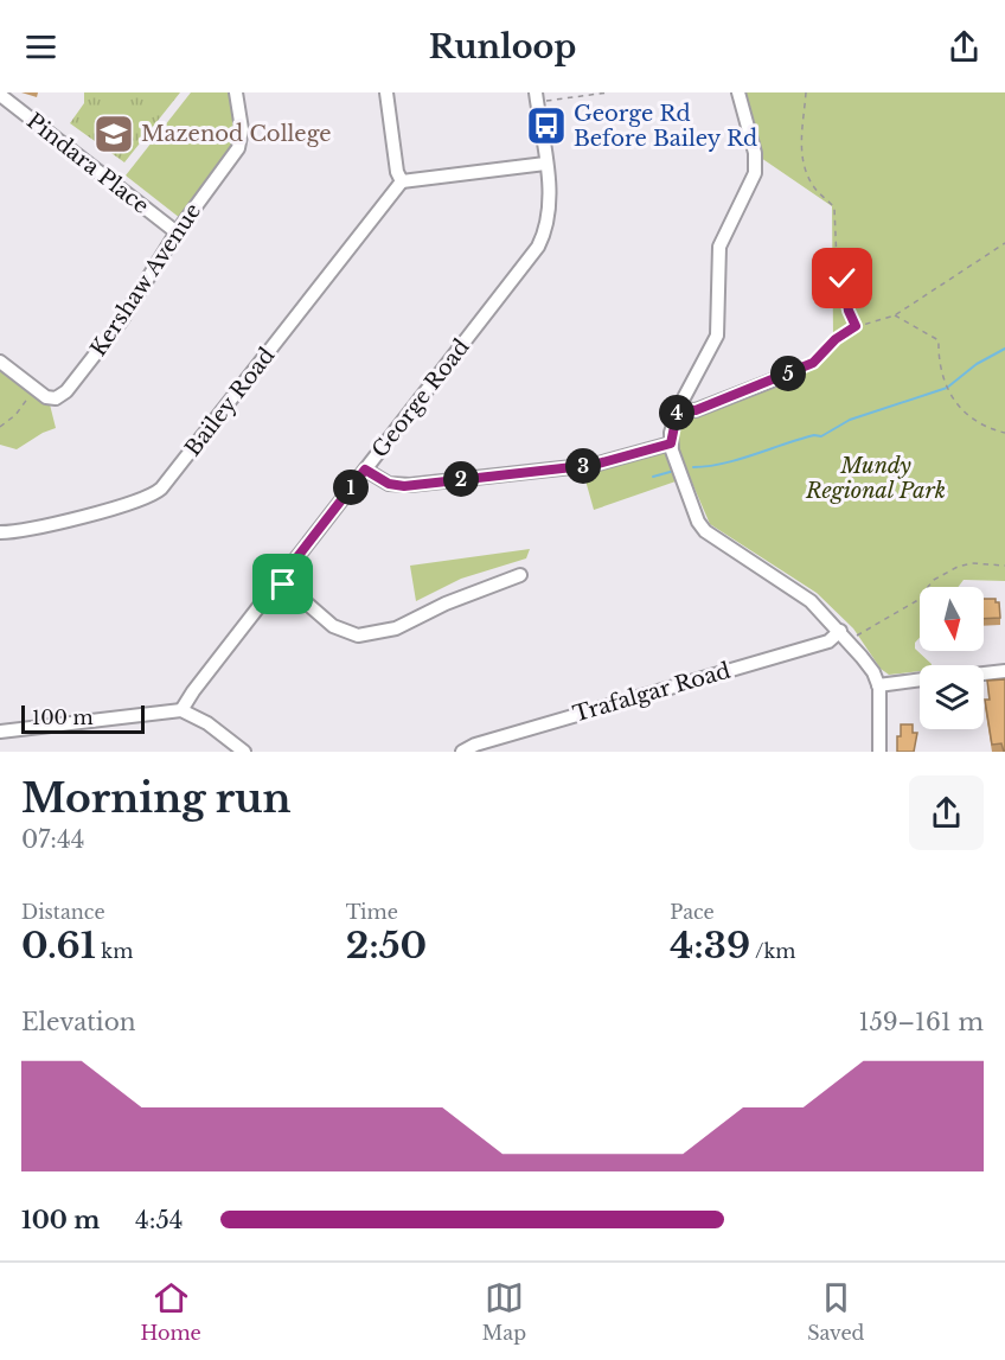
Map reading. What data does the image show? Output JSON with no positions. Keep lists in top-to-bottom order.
{
  "streets": {
    "street": [
      "Pindara Place",
      "Kershaw Avenue",
      "George Road",
      "Bailey Road",
      "Trafalgar Road"
    ]
  },
  "crossings": [
    ["Pindara Place", "Kershaw Avenue"]
  ],
  "parks": ["Mundy Regional Park"],
  "places": {
    "bus stop": ["George Rd Before Bailey Rd"],
    "school or university": ["Mazenod College"]
  },
  "scale_bar": "100 m",
  "north": "bottom",
  "page": {
    "header": "Runloop",
    "pins": [
      "5",
      "4",
      "3",
      "2",
      "1"
    ],
    "scale": "100 m",
    "heading": ["Morning run", "07:44"],
    "stats": [
      ["Distance", "0.61 km"],
      ["Time", "2:50"],
      ["Pace", "4:39 /km"]
    ],
    "chart": ["Elevation", "159–161 m"],
    "list": [
      {
        "name": "100 m",
        "note": "4:54"
      }
    ],
    "tabs": ["Home", "Map", "Saved"]
  }
}
